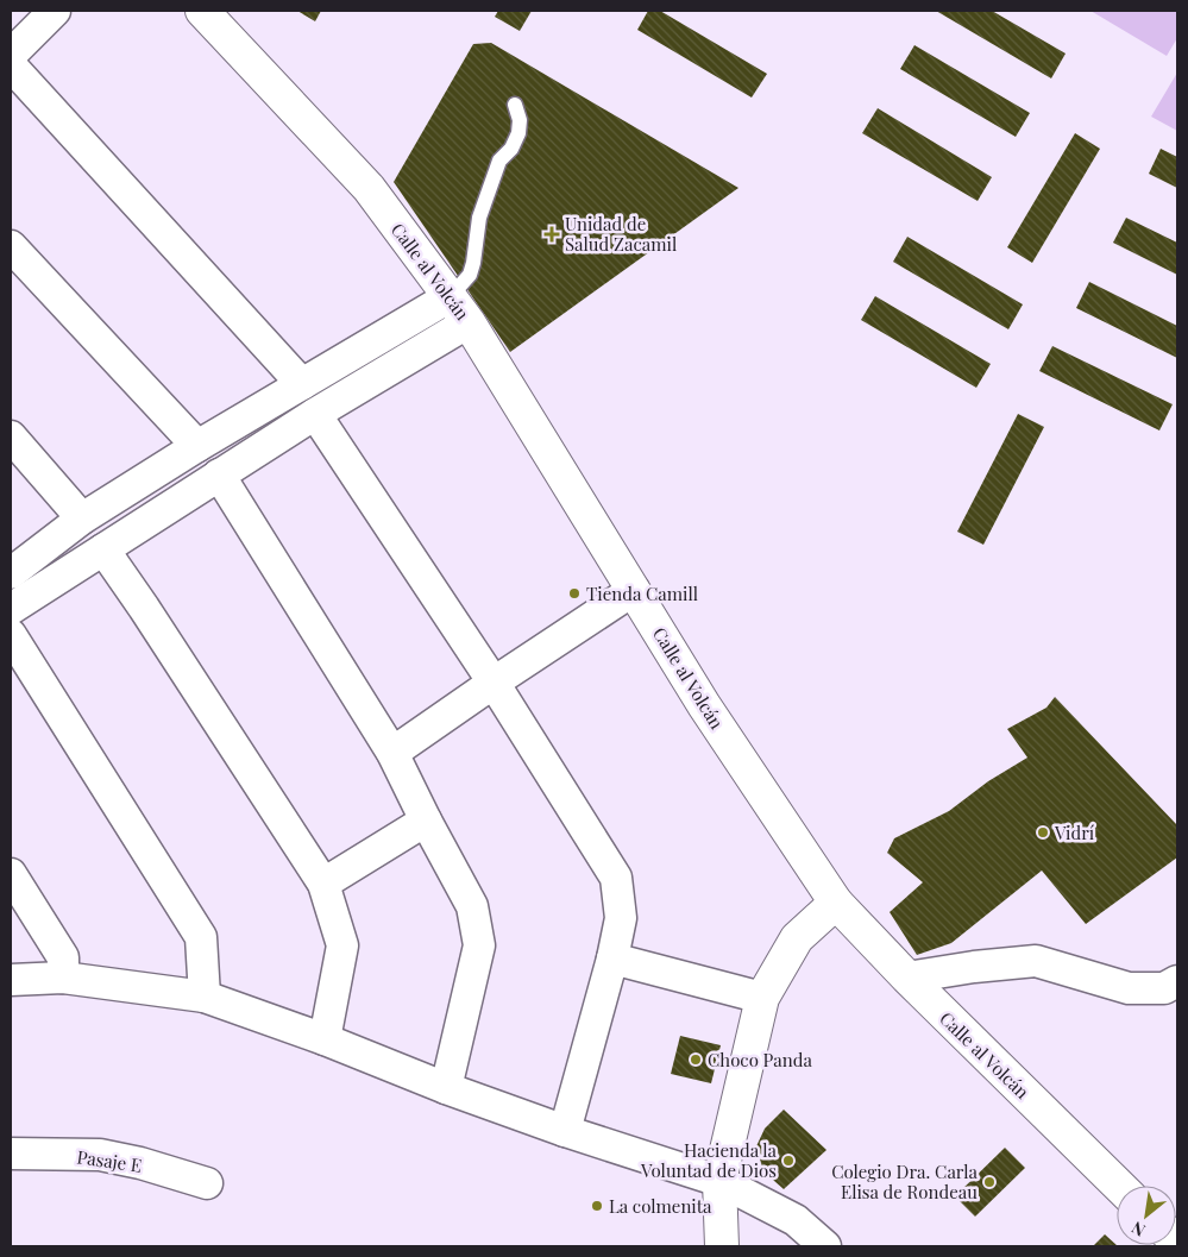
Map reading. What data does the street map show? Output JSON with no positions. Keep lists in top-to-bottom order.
{
  "streets": {
    "main road": ["Calle al Volcán"],
    "street": ["Pasaje E"]
  },
  "places": {
    "health": ["Unidad de Salud Zacamil"],
    "other": [
      "Tienda Camill",
      "Vidrí",
      "Choco Panda",
      "Hacienda la Voluntad de Dios",
      "Colegio Dra. Carla Elisa de Rondeau",
      "La colmenita"
    ]
  },
  "north": "bottom left"
}
